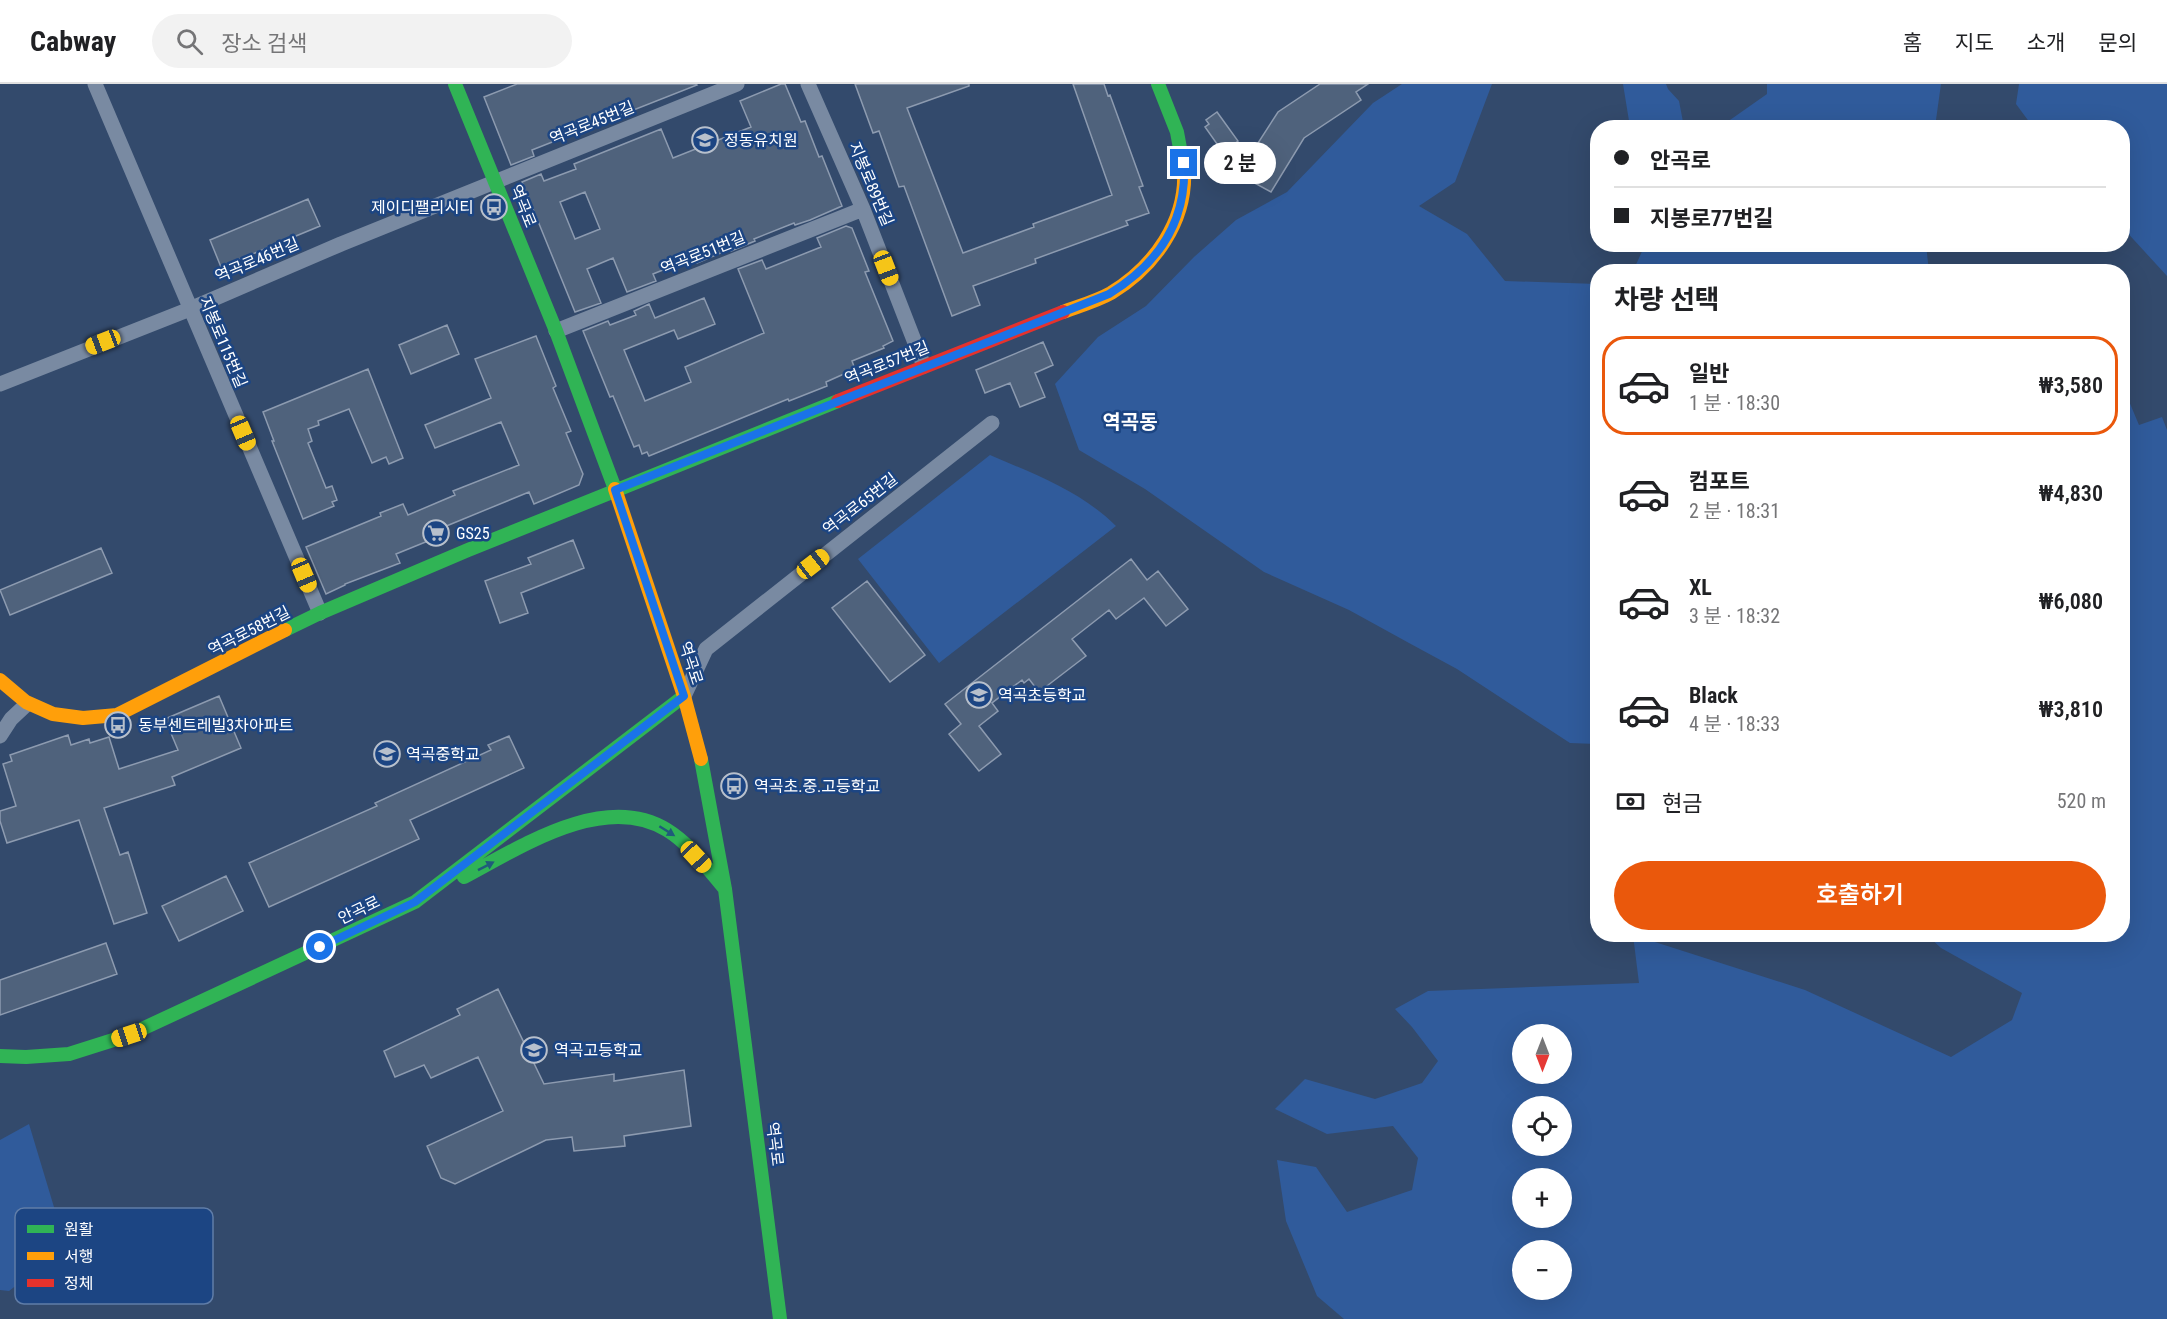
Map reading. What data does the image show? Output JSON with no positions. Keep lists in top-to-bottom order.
{
  "streets": {
    "street": [
      "역곡로45번길",
      "지봉로89번길",
      "역곡로",
      "역곡로51번길",
      "역곡로46번길",
      "지봉로115번길",
      "역곡로57번길",
      "역곡로65번길",
      "역곡로58번길",
      "안곡로"
    ]
  },
  "crossings": [
    ["역곡로45번길", "역곡로"],
    ["역곡로45번길", "역곡로46번길"],
    ["지봉로89번길", "역곡로51번길"],
    ["지봉로89번길", "역곡로57번길"],
    ["역곡로", "역곡로51번길"],
    ["역곡로", "역곡로46번길"],
    ["역곡로", "역곡로57번길"],
    ["역곡로", "역곡로65번길"],
    ["역곡로", "역곡로58번길"],
    ["역곡로", "안곡로"],
    ["역곡로46번길", "지봉로115번길"],
    ["지봉로115번길", "역곡로58번길"],
    ["역곡로57번길", "역곡로58번길"],
    ["역곡로65번길", "안곡로"]
  ],
  "districts": ["역곡동"],
  "places": {
    "school or university": [
      "정동유치원",
      "역곡초등학교",
      "역곡중학교",
      "역곡고등학교"
    ],
    "bus stop": ["제이디팰리시티", "동부센트레빌3차아파트", "역곡초.중.고등학교"],
    "supermarket": ["GS25"]
  },
  "legend": ["원활", "서행", "정체"],
  "north": "bottom",
  "page": {
    "header": "Cabway",
    "search": "장소 검색",
    "nav": [
      "홈",
      "지도",
      "소개",
      "문의"
    ],
    "banner": ["안곡로", "지봉로77번길"],
    "bubble": "2 분",
    "heading": "차량 선택",
    "list": [
      {
        "name": "일반",
        "note": "1 분 · 18:30",
        "value": "₩3,580"
      },
      {
        "name": "컴포트",
        "note": "2 분 · 18:31",
        "value": "₩4,830"
      },
      {
        "name": "XL",
        "note": "3 분 · 18:32",
        "value": "₩6,080"
      },
      {
        "name": "Black",
        "note": "4 분 · 18:33",
        "value": "₩3,810"
      }
    ],
    "pay": ["현금", "520 m"],
    "buttons": "호출하기",
    "map_buttons": ["+", "−"]
  }
}
